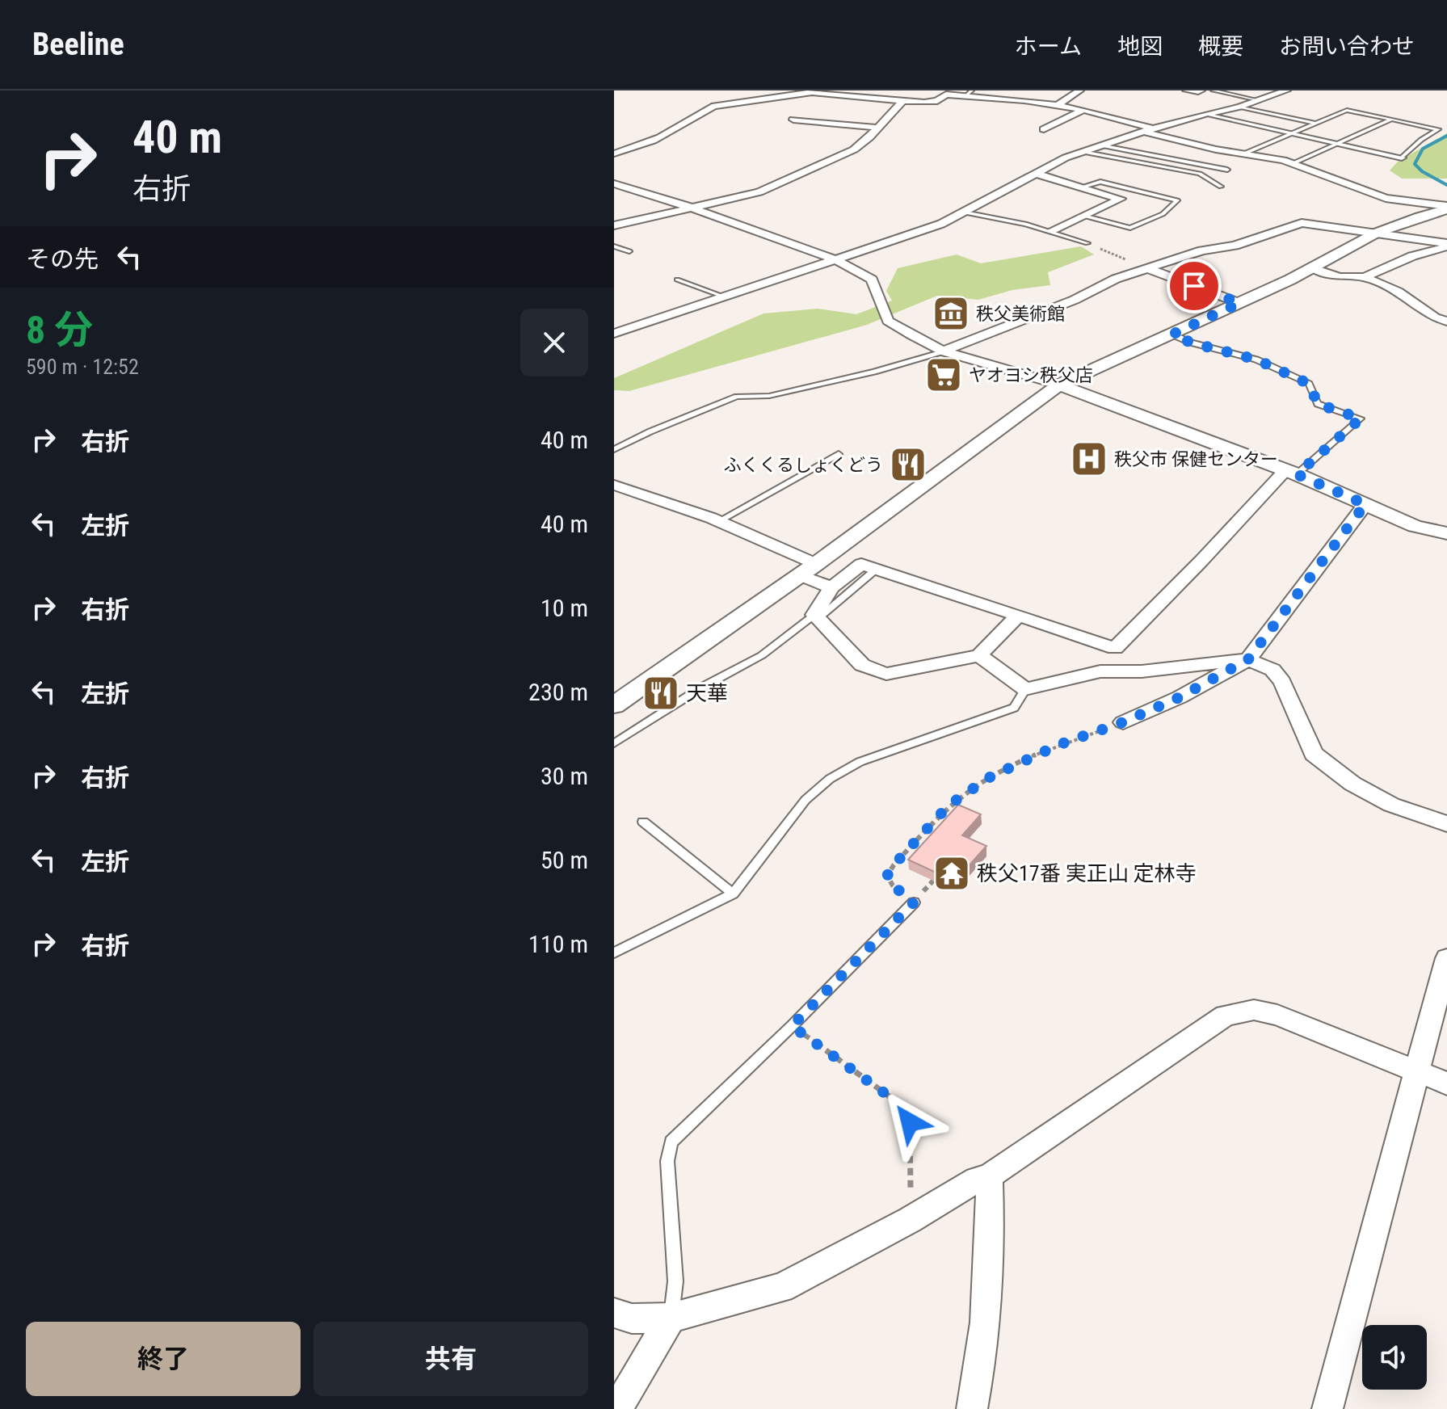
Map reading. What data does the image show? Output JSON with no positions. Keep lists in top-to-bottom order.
{
  "places": {
    "museum": ["秩父美術館"],
    "supermarket": ["ヤオヨシ秩父店"],
    "hospital": ["秩父市 保健センター"],
    "restaurant": ["ふくくるしょくどう", "天華"],
    "temple": ["秩父17番 実正山 定林寺"]
  },
  "page": {
    "header": "Beeline",
    "nav": [
      "ホーム",
      "地図",
      "概要",
      "お問い合わせ"
    ],
    "turn": ["40 m", "右折"],
    "then": "その先",
    "heading": ["8 分", "590 m · 12:52"],
    "list": [
      {
        "name": "右折",
        "value": "40 m"
      },
      {
        "name": "左折",
        "value": "40 m"
      },
      {
        "name": "右折",
        "value": "10 m"
      },
      {
        "name": "左折",
        "value": "230 m"
      },
      {
        "name": "右折",
        "value": "30 m"
      },
      {
        "name": "左折",
        "value": "50 m"
      },
      {
        "name": "右折",
        "value": "110 m"
      }
    ],
    "buttons": ["終了", "共有"]
  }
}
